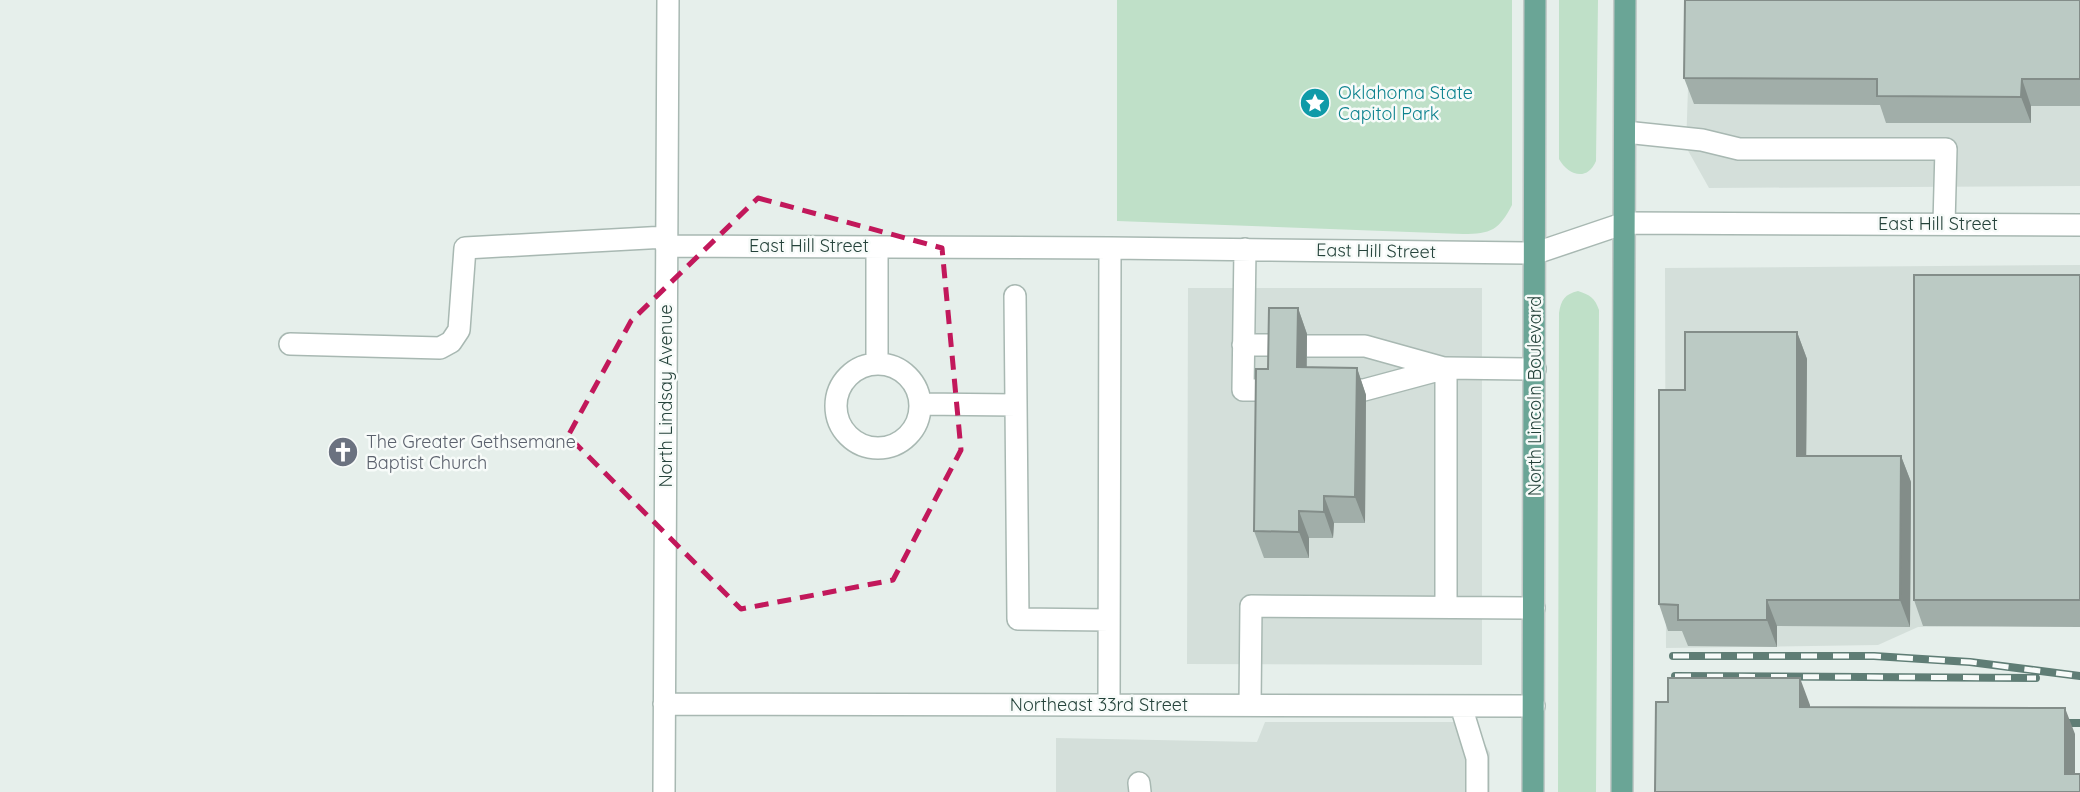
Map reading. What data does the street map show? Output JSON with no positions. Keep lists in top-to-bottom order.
{
  "streets": {
    "main road": ["North Lincoln Boulevard"],
    "street": ["East Hill Street", "North Lindsay Avenue", "Northeast 33rd Street"]
  },
  "crossings": [
    ["East Hill Street", "North Lindsay Avenue"],
    ["East Hill Street", "North Lincoln Boulevard"],
    ["North Lindsay Avenue", "Northeast 33rd Street"],
    ["North Lincoln Boulevard", "Northeast 33rd Street"]
  ],
  "places": {
    "place": ["Oklahoma State Capitol Park"],
    "church": ["The Greater Gethsemane Baptist Church"]
  }
}
